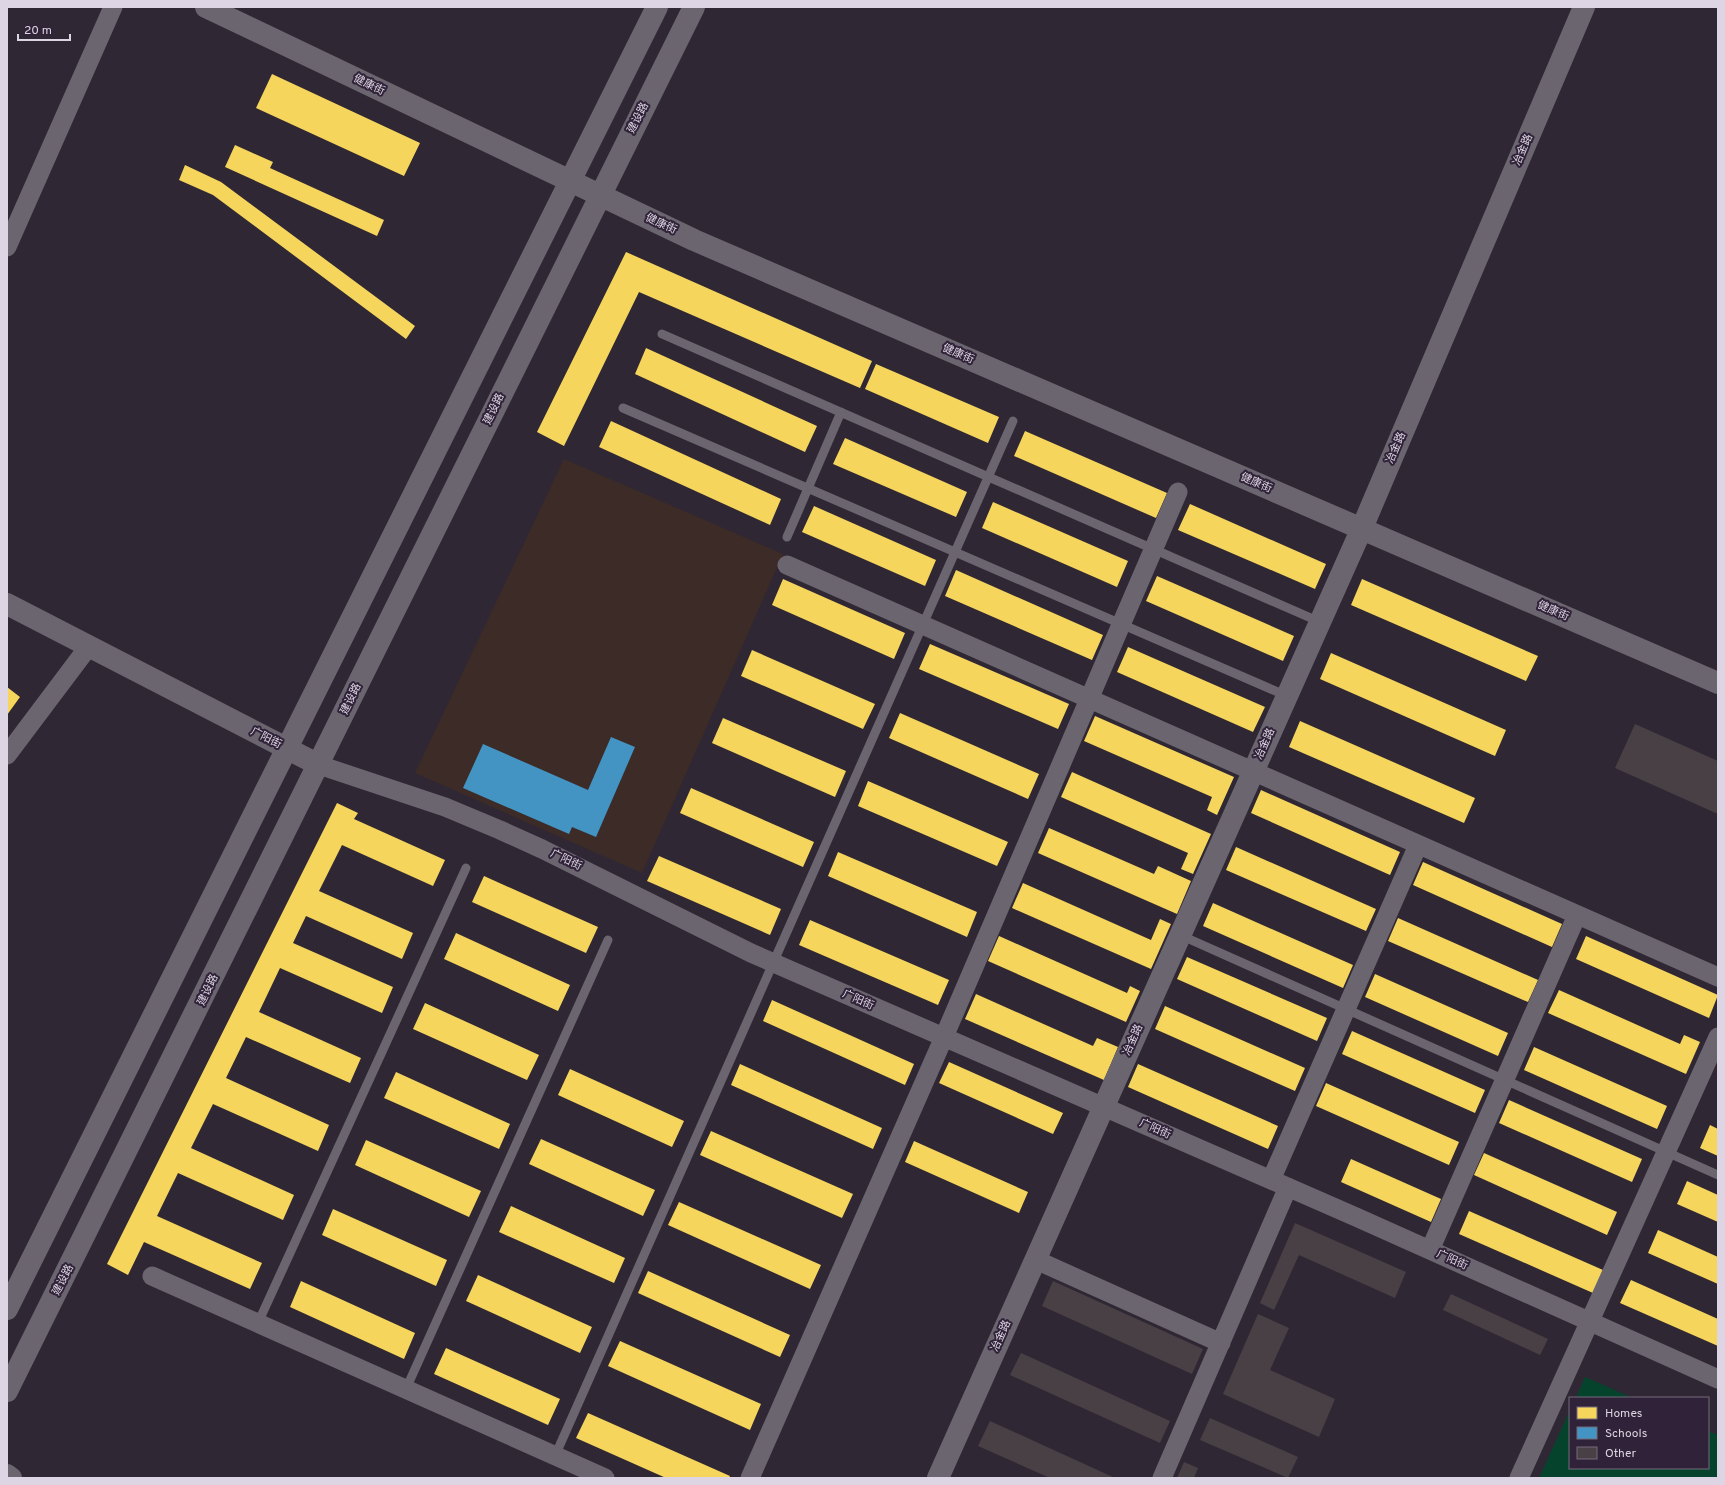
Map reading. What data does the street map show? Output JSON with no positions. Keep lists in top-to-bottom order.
{
  "streets": {
    "street": [
      "健康街",
      "建设路",
      "冶金路",
      "广阳街"
    ]
  },
  "crossings": [
    ["健康街", "建设路"],
    ["健康街", "冶金路"],
    ["建设路", "广阳街"],
    ["冶金路", "广阳街"]
  ],
  "legend": ["Homes", "Schools", "Other"],
  "scale_bar": "20 m"
}
